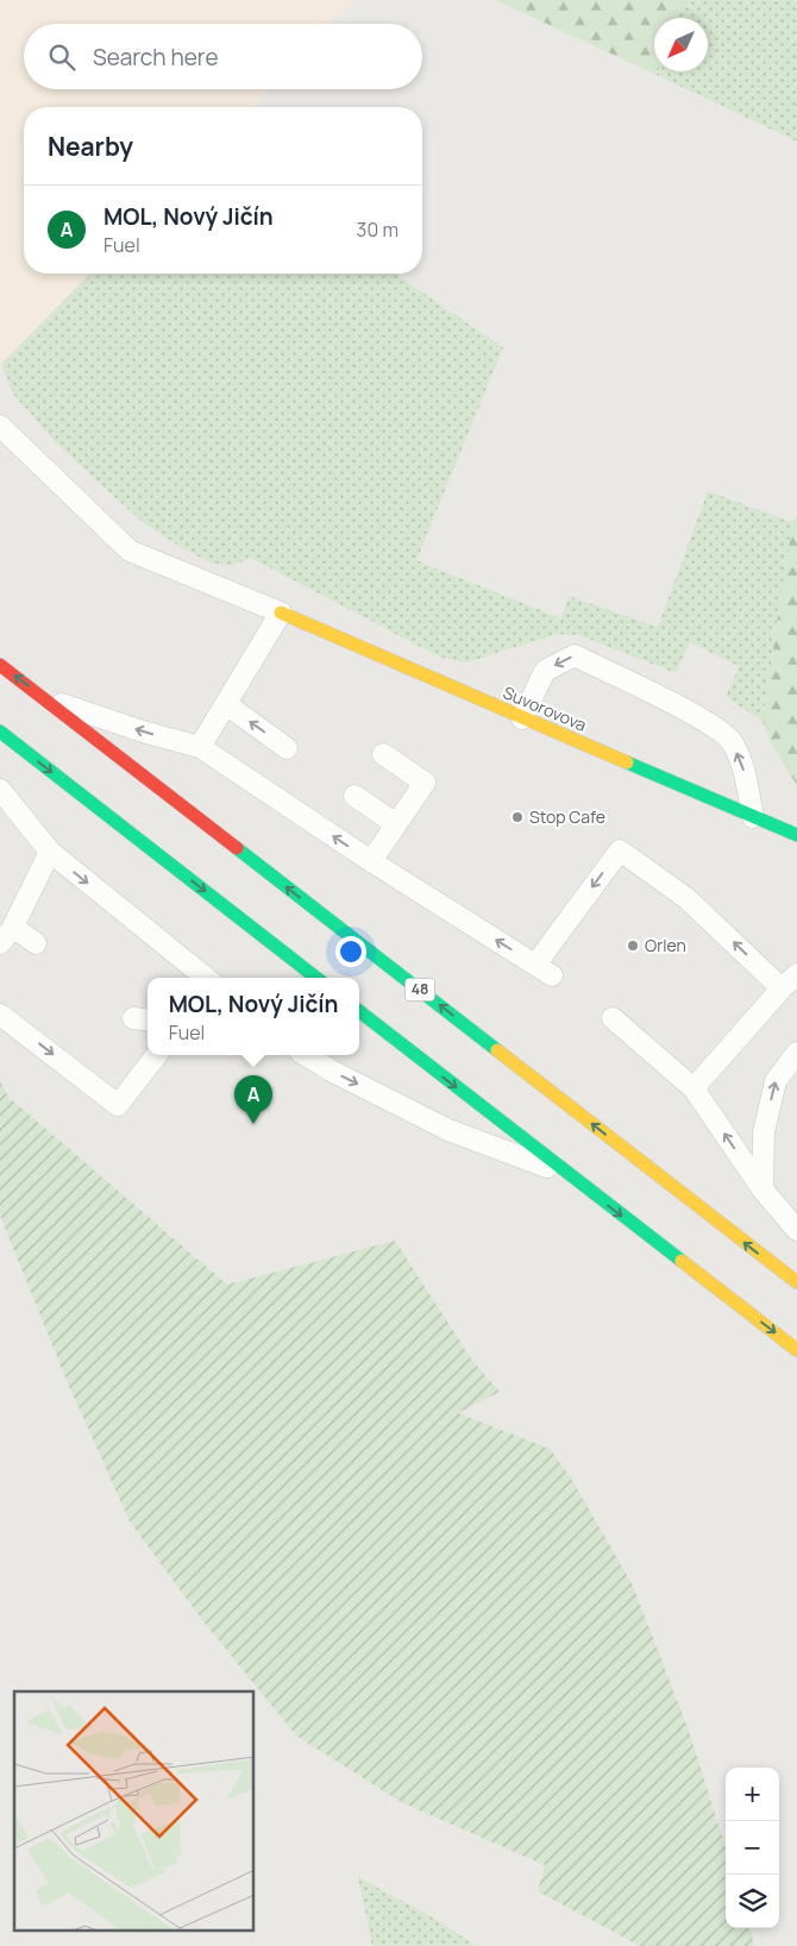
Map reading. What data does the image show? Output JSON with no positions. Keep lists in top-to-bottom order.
{
  "streets": {
    "main road": ["Suvorovova", "48"]
  },
  "places": ["Stop Cafe", "Orlen"],
  "north": "bottom left",
  "page": {
    "search": "Search here",
    "heading": "Nearby",
    "list": [
      {
        "mark": "A",
        "name": "MOL, Nový Jičín",
        "note": "Fuel",
        "value": "30 m"
      }
    ],
    "popup": ["MOL, Nový Jičín", "Fuel"],
    "pins": "A",
    "map_buttons": ["+", "−"]
  }
}
